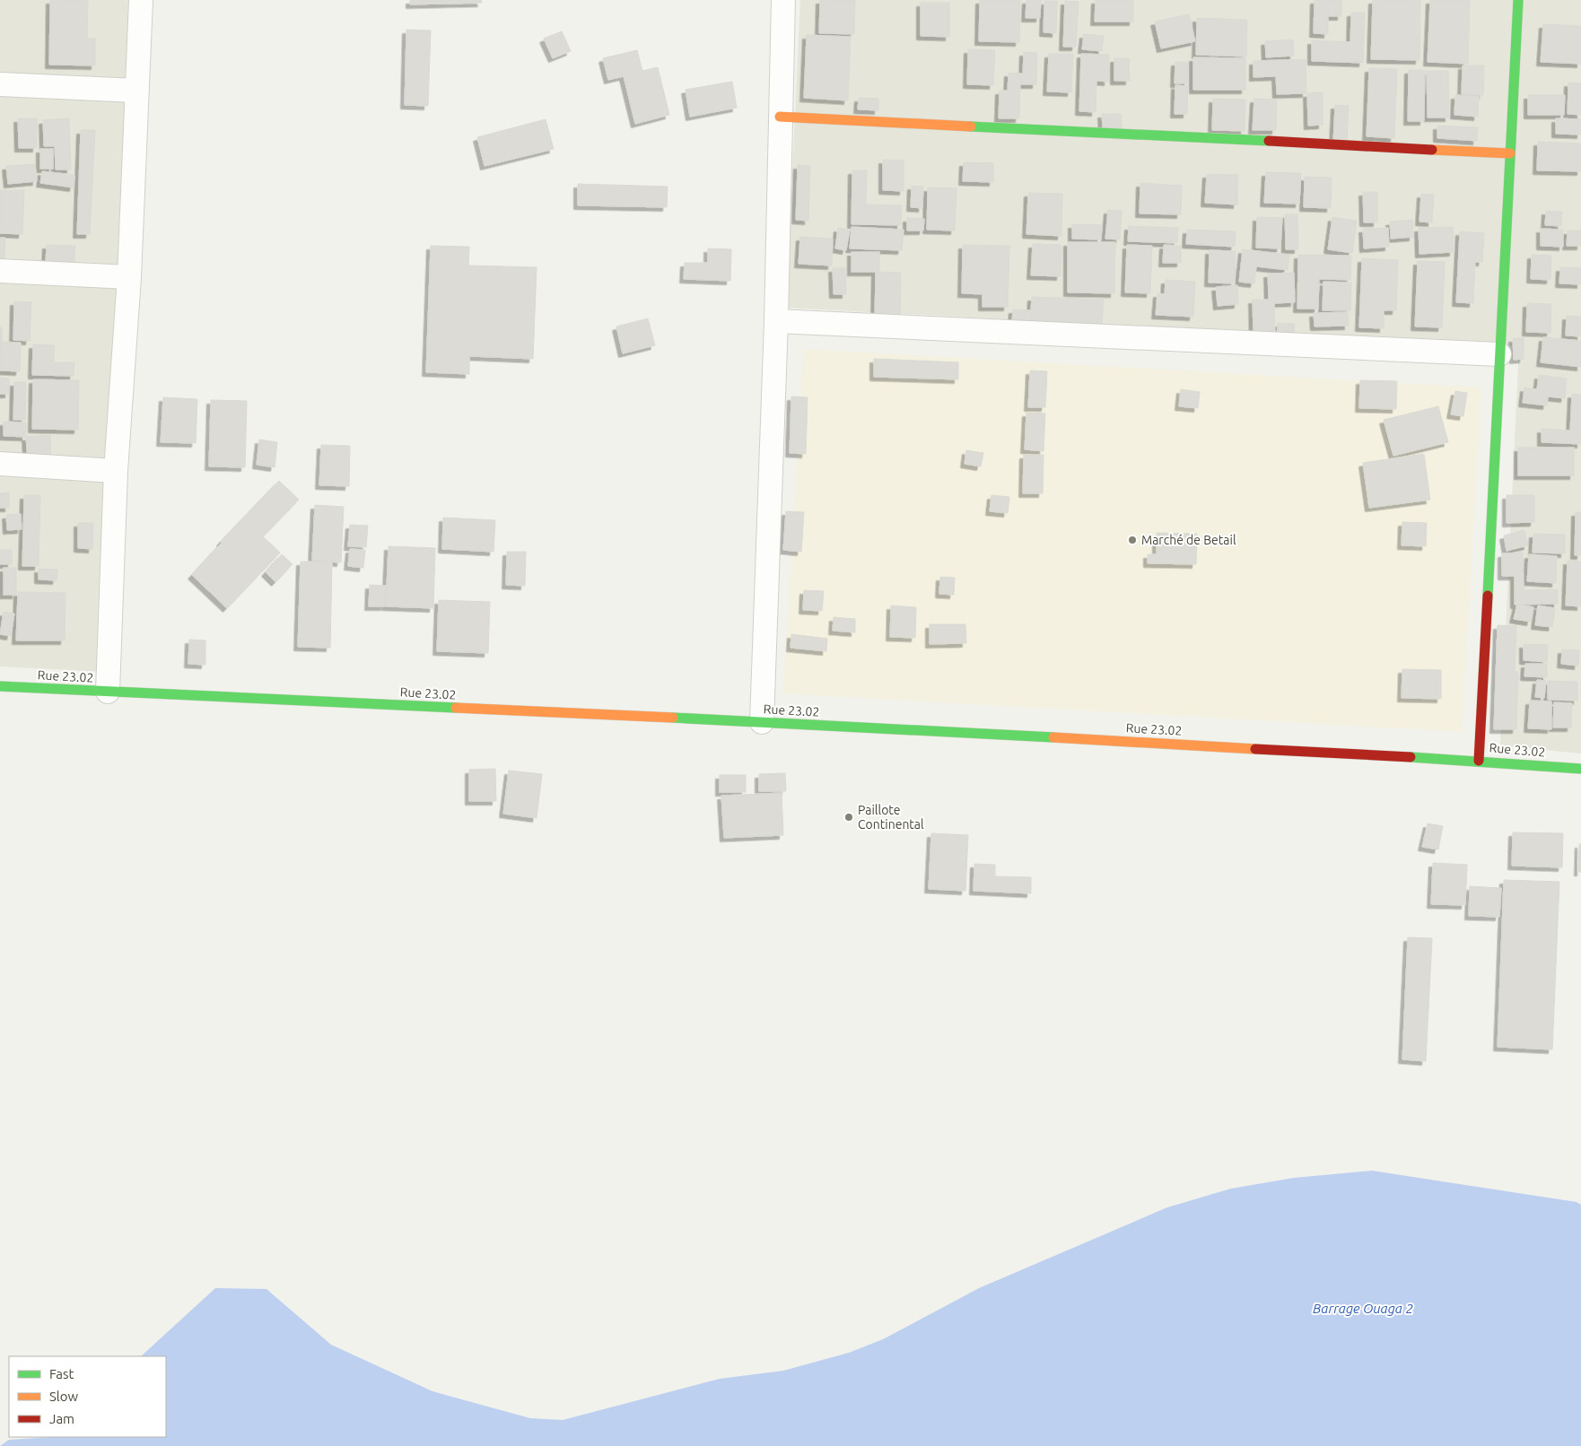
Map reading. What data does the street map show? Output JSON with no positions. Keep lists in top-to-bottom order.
{
  "streets": {
    "street": ["Rue 23.02"]
  },
  "water": ["Barrage Ouaga 2"],
  "places": ["Marché de Betail", "Paillote Continental"],
  "legend": ["Fast", "Slow", "Jam"]
}
